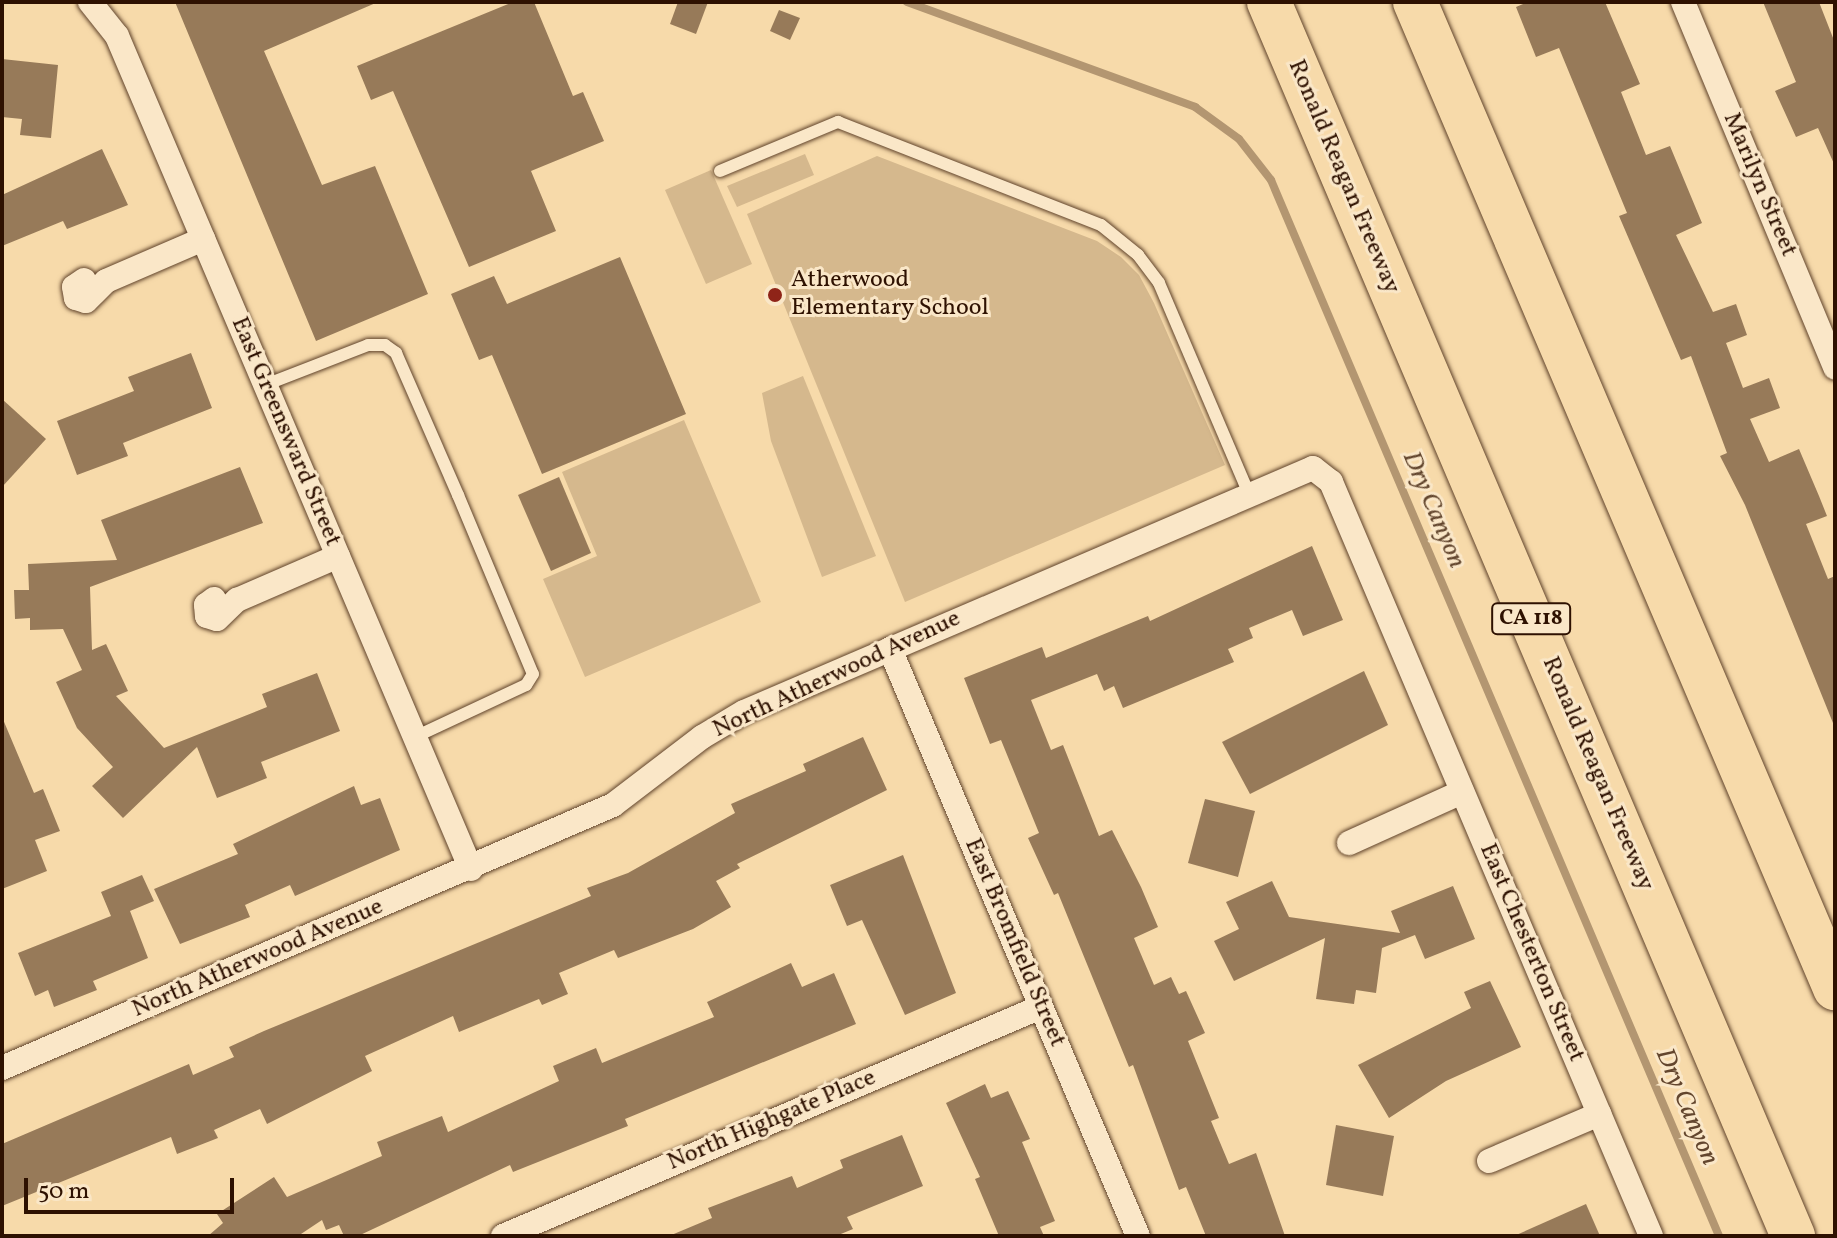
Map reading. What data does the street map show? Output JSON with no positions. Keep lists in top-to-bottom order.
{
  "streets": {
    "highway": ["Ronald Reagan Freeway", "CA 118"],
    "street": [
      "Marilyn Street",
      "East Greensward Street",
      "North Atherwood Avenue",
      "East Bromfield Street",
      "East Chesterton Street",
      "North Highgate Place"
    ]
  },
  "crossings": [
    ["East Greensward Street", "North Atherwood Avenue"],
    ["North Atherwood Avenue", "East Bromfield Street"],
    ["North Atherwood Avenue", "East Chesterton Street"],
    ["East Bromfield Street", "North Highgate Place"]
  ],
  "water": ["Dry Canyon"],
  "places": ["Atherwood Elementary School"],
  "scale_bar": "50 m"
}
